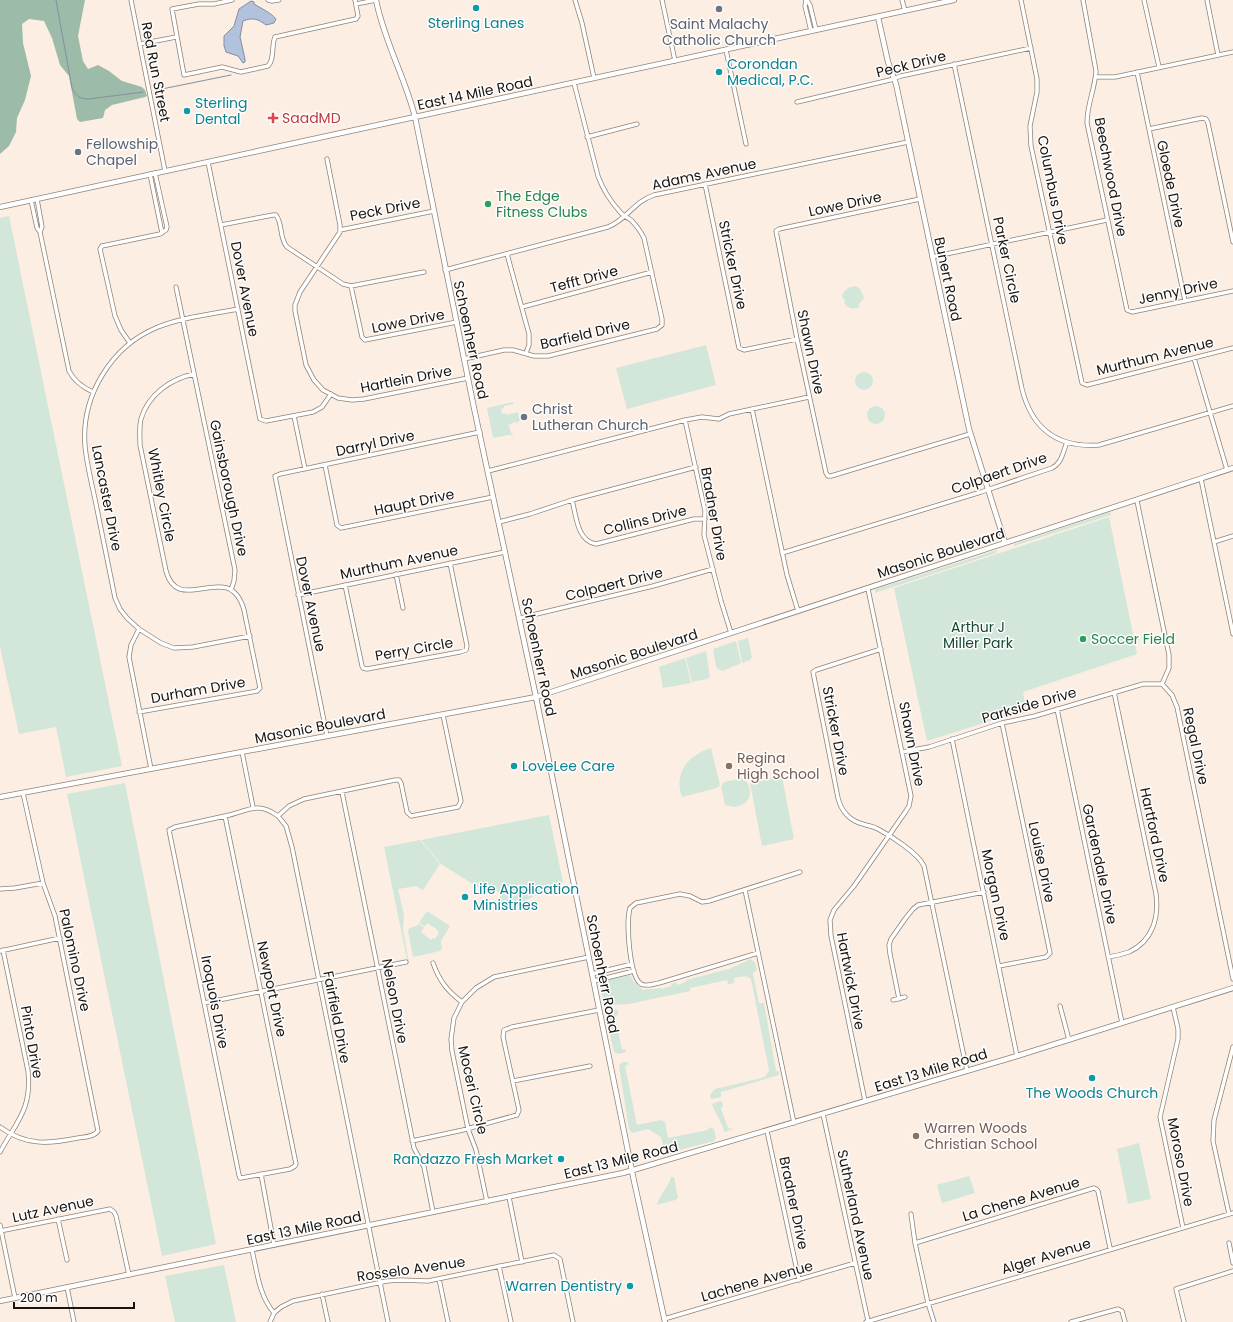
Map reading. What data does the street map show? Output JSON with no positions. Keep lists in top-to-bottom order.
{
  "streets": {
    "main road": [
      "East 14 Mile Road",
      "Bunert Road",
      "Schoenherr Road",
      "Masonic Boulevard",
      "East 13 Mile Road"
    ],
    "street": [
      "Peck Drive",
      "Red Run Street",
      "Adams Avenue",
      "Beechwood Drive",
      "Gloede Drive",
      "Columbus Drive",
      "Lowe Drive",
      "Parker Circle",
      "Stricker Drive",
      "Tefft Drive",
      "Dover Avenue",
      "Jenny Drive",
      "Barfield Drive",
      "Shawn Drive",
      "Murthum Avenue",
      "Hartlein Drive",
      "Darryl Drive",
      "Colpaert Drive",
      "Gainsborough Drive",
      "Whitley Circle",
      "Lancaster Drive",
      "Haupt Drive",
      "Bradner Drive",
      "Collins Drive",
      "Perry Circle",
      "Durham Drive",
      "Parkside Drive",
      "Regal Drive",
      "Hartford Drive",
      "Louise Drive",
      "Gardendale Drive",
      "Morgan Drive",
      "Palomino Drive",
      "Hartwick Drive",
      "Newport Drive",
      "Nelson Drive",
      "Iroquois Drive",
      "Fairfield Drive",
      "Pinto Drive",
      "Moceri Circle",
      "Moroso Drive",
      "La Chene Avenue",
      "Lutz Avenue",
      "Sutherland Avenue",
      "Alger Avenue",
      "Rosselo Avenue",
      "Lachene Avenue"
    ]
  },
  "crossings": [
    ["Peck Drive", "Columbus Drive"],
    ["Peck Drive", "Parker Circle"],
    ["Peck Drive", "Bunert Road"],
    ["Peck Drive", "Schoenherr Road"],
    ["Red Run Street", "East 14 Mile Road"],
    ["East 14 Mile Road", "Bunert Road"],
    ["East 14 Mile Road", "Dover Avenue"],
    ["East 14 Mile Road", "Schoenherr Road"],
    ["Adams Avenue", "Stricker Drive"],
    ["Adams Avenue", "Bunert Road"],
    ["Adams Avenue", "Schoenherr Road"],
    ["Beechwood Drive", "Jenny Drive"],
    ["Gloede Drive", "Jenny Drive"],
    ["Columbus Drive", "Murthum Avenue"],
    ["Lowe Drive", "Bunert Road"],
    ["Lowe Drive", "Schoenherr Road"],
    ["Lowe Drive", "Shawn Drive"],
    ["Parker Circle", "Colpaert Drive"],
    ["Stricker Drive", "Shawn Drive"],
    ["Stricker Drive", "Hartwick Drive"],
    ["Tefft Drive", "Barfield Drive"],
    ["Bunert Road", "Shawn Drive"],
    ["Bunert Road", "Colpaert Drive"],
    ["Bunert Road", "Masonic Boulevard"],
    ["Dover Avenue", "Murthum Avenue"],
    ["Dover Avenue", "Darryl Drive"],
    ["Dover Avenue", "Lancaster Drive"],
    ["Dover Avenue", "Masonic Boulevard"],
    ["Barfield Drive", "Schoenherr Road"],
    ["Schoenherr Road", "Murthum Avenue"],
    ["Schoenherr Road", "Hartlein Drive"],
    ["Schoenherr Road", "Darryl Drive"],
    ["Schoenherr Road", "Colpaert Drive"],
    ["Schoenherr Road", "Haupt Drive"],
    ["Schoenherr Road", "Masonic Boulevard"],
    ["Schoenherr Road", "East 13 Mile Road"],
    ["Schoenherr Road", "Moceri Circle"],
    ["Schoenherr Road", "Lachene Avenue"],
    ["Shawn Drive", "Masonic Boulevard"],
    ["Shawn Drive", "Parkside Drive"],
    ["Shawn Drive", "Hartwick Drive"],
    ["Murthum Avenue", "Perry Circle"],
    ["Darryl Drive", "Haupt Drive"],
    ["Colpaert Drive", "Bradner Drive"],
    ["Gainsborough Drive", "Whitley Circle"],
    ["Gainsborough Drive", "Lancaster Drive"],
    ["Lancaster Drive", "Durham Drive"],
    ["Bradner Drive", "Collins Drive"],
    ["Bradner Drive", "Masonic Boulevard"],
    ["Bradner Drive", "East 13 Mile Road"],
    ["Bradner Drive", "Lachene Avenue"],
    ["Masonic Boulevard", "Palomino Drive"],
    ["Parkside Drive", "Regal Drive"],
    ["Parkside Drive", "Hartford Drive"],
    ["Parkside Drive", "Louise Drive"],
    ["Parkside Drive", "Gardendale Drive"],
    ["Parkside Drive", "Morgan Drive"],
    ["Hartford Drive", "Gardendale Drive"],
    ["Louise Drive", "Morgan Drive"],
    ["Gardendale Drive", "East 13 Mile Road"],
    ["Morgan Drive", "East 13 Mile Road"],
    ["Palomino Drive", "Pinto Drive"],
    ["Hartwick Drive", "East 13 Mile Road"],
    ["Newport Drive", "Iroquois Drive"],
    ["Nelson Drive", "East 13 Mile Road"],
    ["Fairfield Drive", "East 13 Mile Road"],
    ["East 13 Mile Road", "Moceri Circle"],
    ["East 13 Mile Road", "Moroso Drive"],
    ["East 13 Mile Road", "Lutz Avenue"],
    ["East 13 Mile Road", "Sutherland Avenue"],
    ["Moroso Drive", "Alger Avenue"],
    ["La Chene Avenue", "Alger Avenue"],
    ["Sutherland Avenue", "Alger Avenue"],
    ["Sutherland Avenue", "Lachene Avenue"]
  ],
  "parks": ["Arthur J Miller Park"],
  "places": {
    "other": [
      "Sterling Lanes",
      "Saint Malachy Catholic Church",
      "Corondan Medical, P.C.",
      "Sterling Dental",
      "Fellowship Chapel",
      "The Edge Fitness Clubs",
      "Christ Lutheran Church",
      "Soccer Field",
      "LoveLee Care",
      "Regina High School",
      "Life Application Ministries",
      "The Woods Church",
      "Warren Woods Christian School",
      "Randazzo Fresh Market",
      "Warren Dentistry"
    ],
    "health": ["SaadMD"]
  },
  "scale_bar": "200 m"
}
